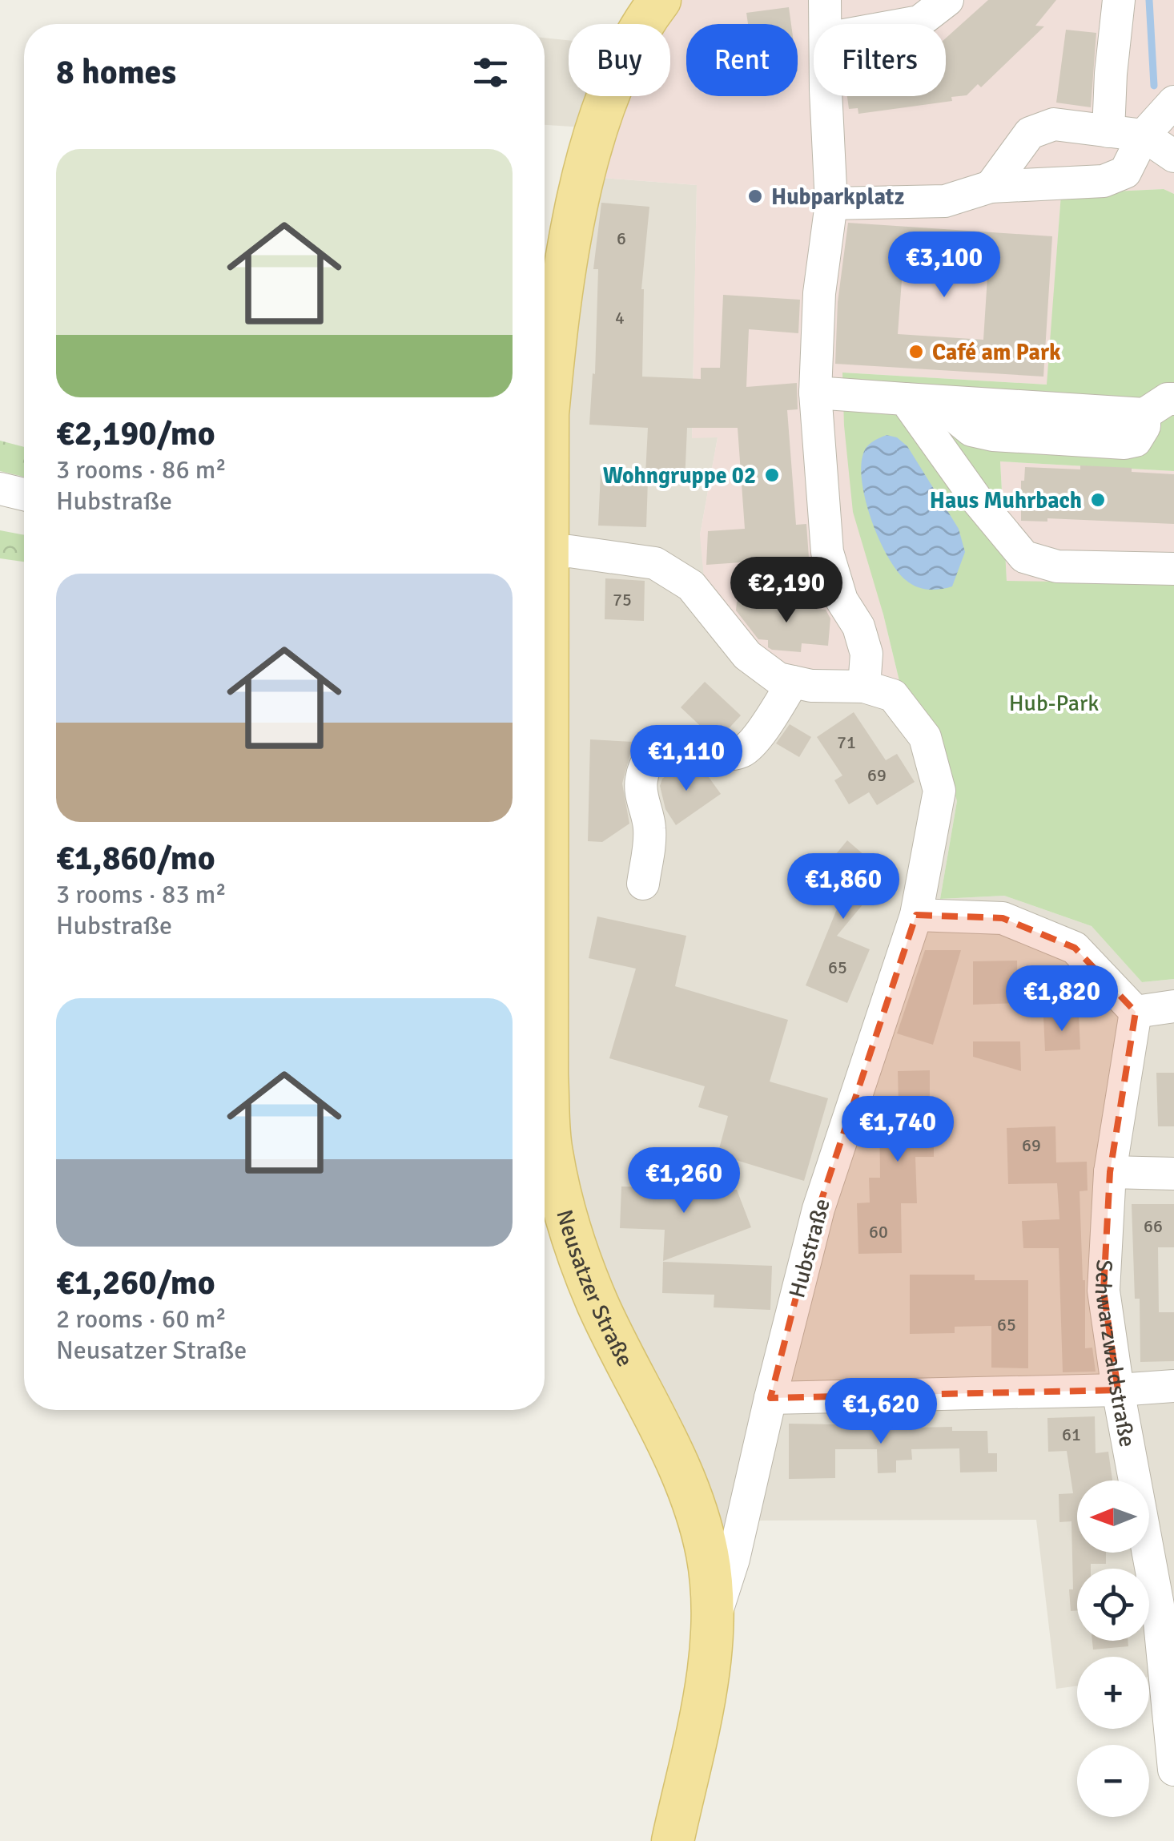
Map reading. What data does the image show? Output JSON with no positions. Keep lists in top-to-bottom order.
{
  "streets": {
    "main road": ["Hubstraße", "Neusatzer Straße"],
    "street": ["Schwarzwaldstraße"]
  },
  "crossings": [
    ["Hubstraße", "Neusatzer Straße"]
  ],
  "parks": ["Hub-Park"],
  "places": [
    "Hubparkplatz",
    "Café am Park",
    "Wohngruppe 02",
    "Haus Muhrbach"
  ],
  "house_numbers": [
    "6",
    "4",
    "75",
    "71",
    "69",
    "65",
    "69",
    "66",
    "60",
    "65",
    "61"
  ],
  "north": "left",
  "page": {
    "chip": ["Buy", "Rent", "Filters"],
    "heading": "8 homes",
    "list": [
      {
        "name": "€2,190/mo",
        "note": "3 rooms · 86 m² · Hubstraße"
      },
      {
        "name": "€1,860/mo",
        "note": "3 rooms · 83 m² · Hubstraße"
      },
      {
        "name": "€1,260/mo",
        "note": "2 rooms · 60 m² · Neusatzer Straße"
      }
    ],
    "price": [
      "€3,100",
      "€2,190",
      "€1,110",
      "€1,860",
      "€1,820",
      "€1,740",
      "€1,260",
      "€1,620"
    ],
    "map_buttons": ["+", "−"]
  }
}
